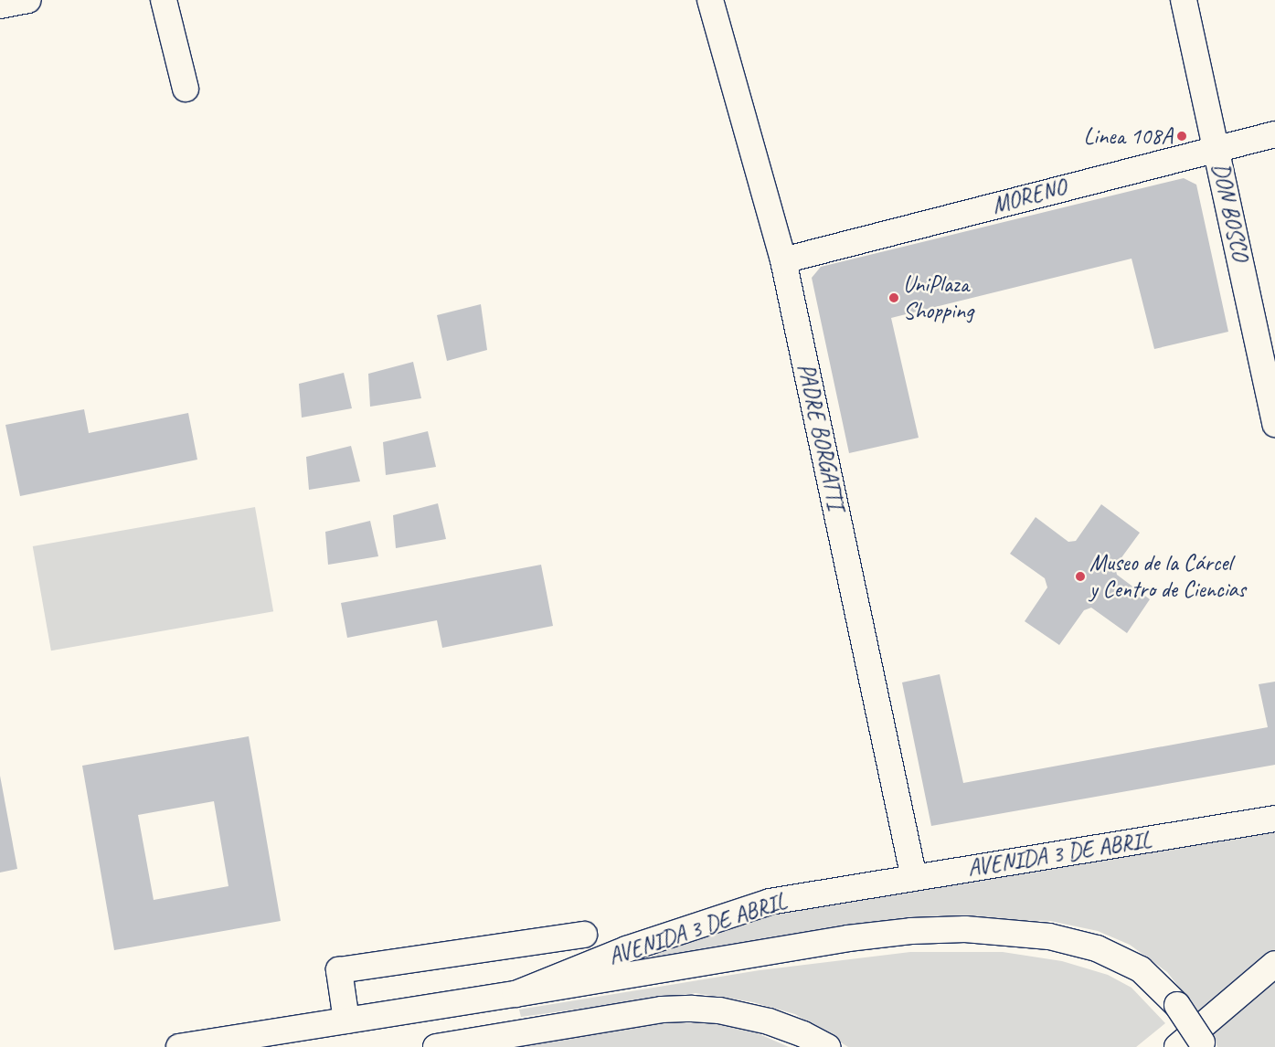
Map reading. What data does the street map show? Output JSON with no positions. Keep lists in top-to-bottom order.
{
  "streets": {
    "main road": [
      "MORENO",
      "DON BOSCO",
      "PADRE BORGATTI",
      "AVENIDA 3 DE ABRIL"
    ]
  },
  "crossings": [
    ["MORENO", "DON BOSCO"],
    ["MORENO", "PADRE BORGATTI"],
    ["PADRE BORGATTI", "AVENIDA 3 DE ABRIL"]
  ],
  "places": ["Linea 108A", "UniPlaza Shopping", "Museo de la Cárcel y Centro de Ciencias"]
}
